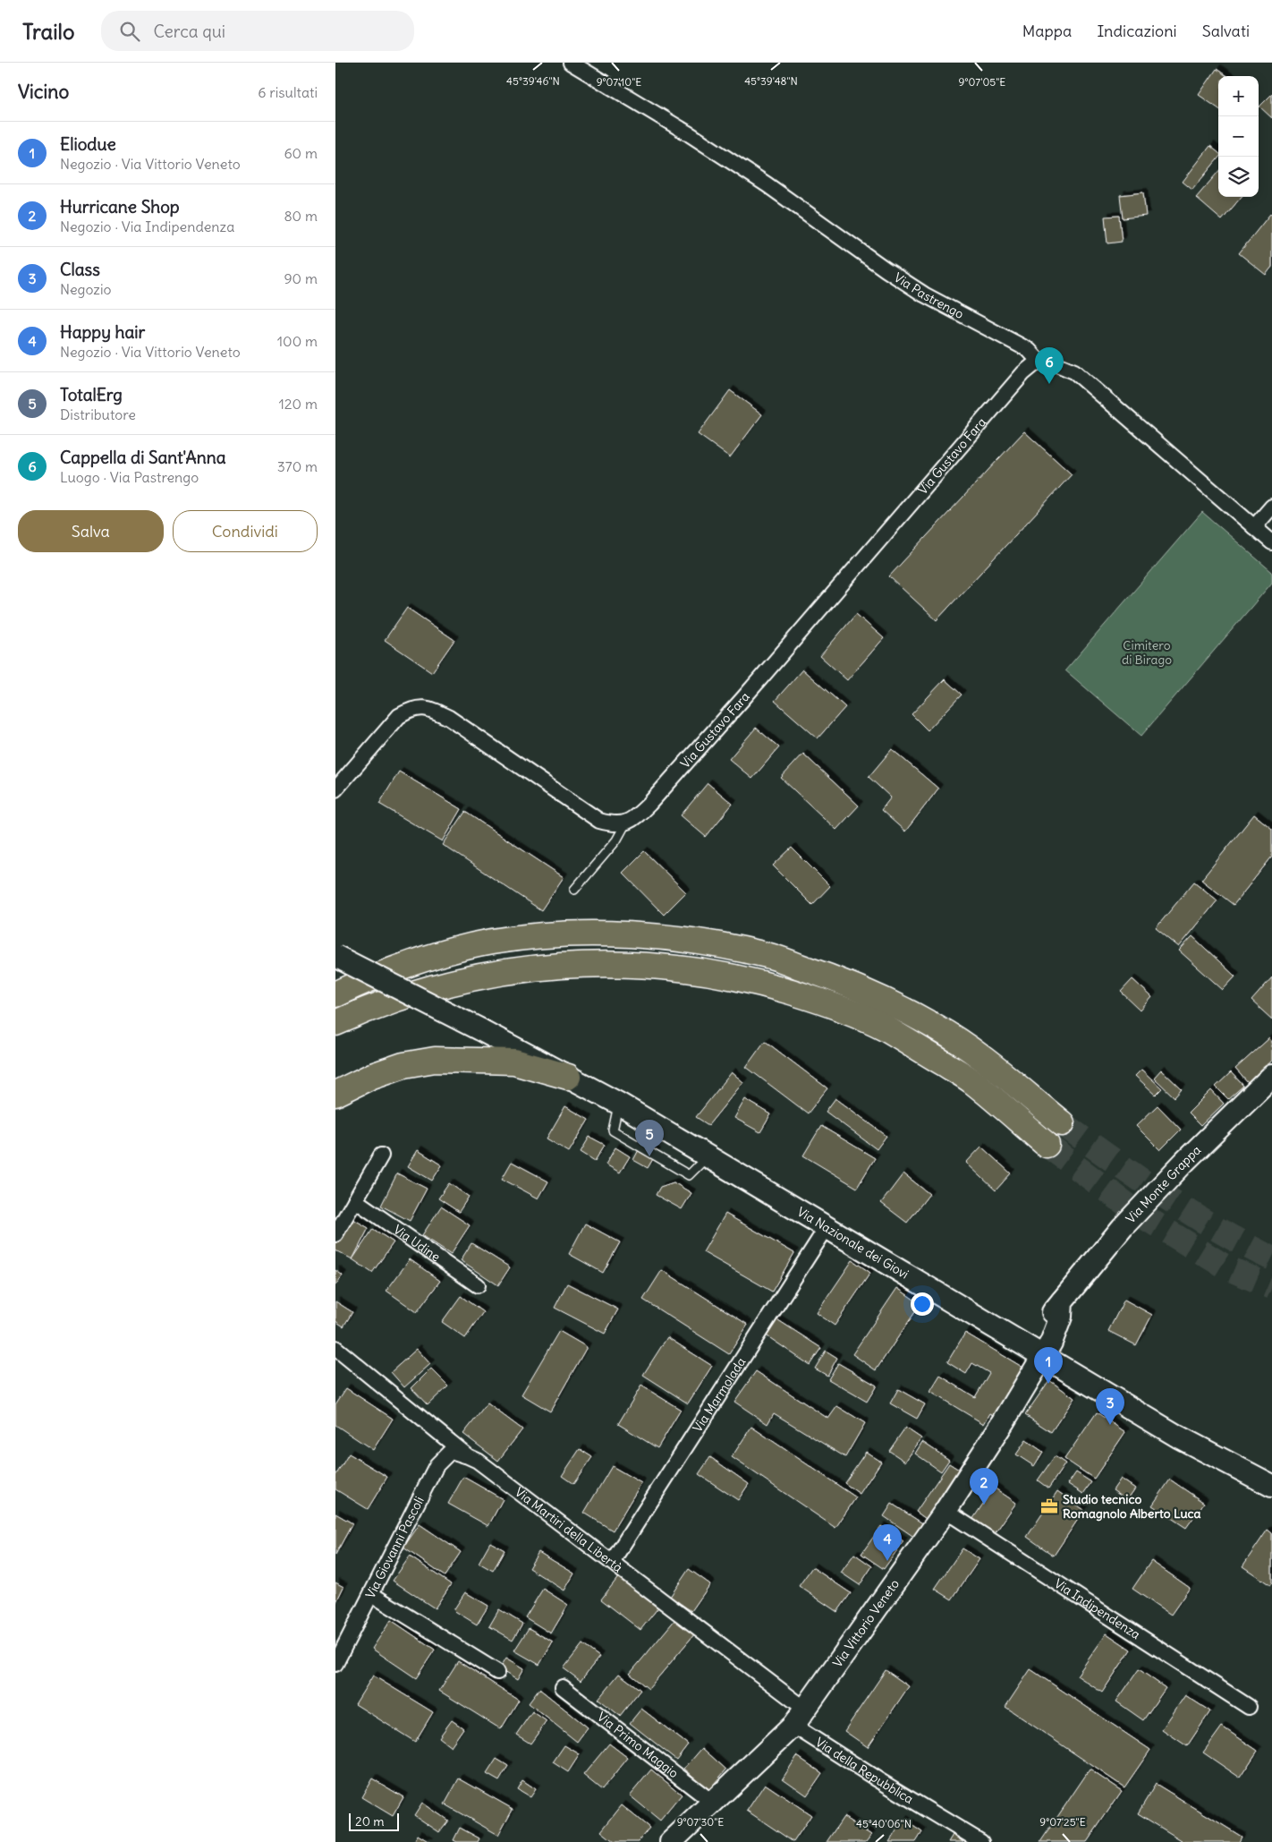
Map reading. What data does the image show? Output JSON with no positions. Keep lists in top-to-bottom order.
{
  "streets": {
    "main road": ["Via Monte Grappa", "Via Nazionale dei Giovi", "Via Vittorio Veneto"],
    "street": [
      "Via Pastrengo",
      "Via Gustavo Fara",
      "Via Udine",
      "Via Marmolada",
      "Via Martiri della Libertà",
      "Via Giovanni Pascoli",
      "Via Indipendenza",
      "Via Primo Maggio",
      "Via della Repubblica"
    ]
  },
  "crossings": [
    ["Via Pastrengo", "Via Gustavo Fara"],
    ["Via Monte Grappa", "Via Nazionale dei Giovi"],
    ["Via Monte Grappa", "Via Vittorio Veneto"],
    ["Via Nazionale dei Giovi", "Via Marmolada"],
    ["Via Nazionale dei Giovi", "Via Vittorio Veneto"],
    ["Via Marmolada", "Via Martiri della Libertà"],
    ["Via Martiri della Libertà", "Via Giovanni Pascoli"],
    ["Via Martiri della Libertà", "Via Vittorio Veneto"],
    ["Via Martiri della Libertà", "Via della Repubblica"],
    ["Via Indipendenza", "Via Vittorio Veneto"],
    ["Via Vittorio Veneto", "Via Primo Maggio"],
    ["Via Vittorio Veneto", "Via della Repubblica"]
  ],
  "parks": ["Cimitero di Birago"],
  "places": {
    "office": ["Studio tecnico Romagnolo Alberto Luca"]
  },
  "scale_bar": "20 m",
  "page": {
    "header": "Trailo",
    "search": "Cerca qui",
    "nav": ["Mappa", "Indicazioni", "Salvati"],
    "heading": ["Vicino", "6 risultati"],
    "map_buttons": ["+", "−"],
    "list": [
      {
        "mark": "1",
        "name": "Eliodue",
        "note": "Negozio · Via Vittorio Veneto",
        "value": "60 m"
      },
      {
        "mark": "2",
        "name": "Hurricane Shop",
        "note": "Negozio · Via Indipendenza",
        "value": "80 m"
      },
      {
        "mark": "3",
        "name": "Class",
        "note": "Negozio",
        "value": "90 m"
      },
      {
        "mark": "4",
        "name": "Happy hair",
        "note": "Negozio · Via Vittorio Veneto",
        "value": "100 m"
      },
      {
        "mark": "5",
        "name": "TotalErg",
        "note": "Distributore",
        "value": "120 m"
      },
      {
        "mark": "6",
        "name": "Cappella di Sant'Anna",
        "note": "Luogo · Via Pastrengo",
        "value": "370 m"
      }
    ],
    "pins": [
      "6",
      "5",
      "1",
      "3",
      "2",
      "4"
    ],
    "buttons": ["Salva", "Condividi"],
    "scale": "20 m"
  },
  "coordinates": [
    "45°39'46\"N",
    "45°39'48\"N",
    "9°07'10\"E",
    "9°07'05\"E",
    "9°07'30\"E",
    "9°07'25\"E",
    "45°40'06\"N"
  ]
}
